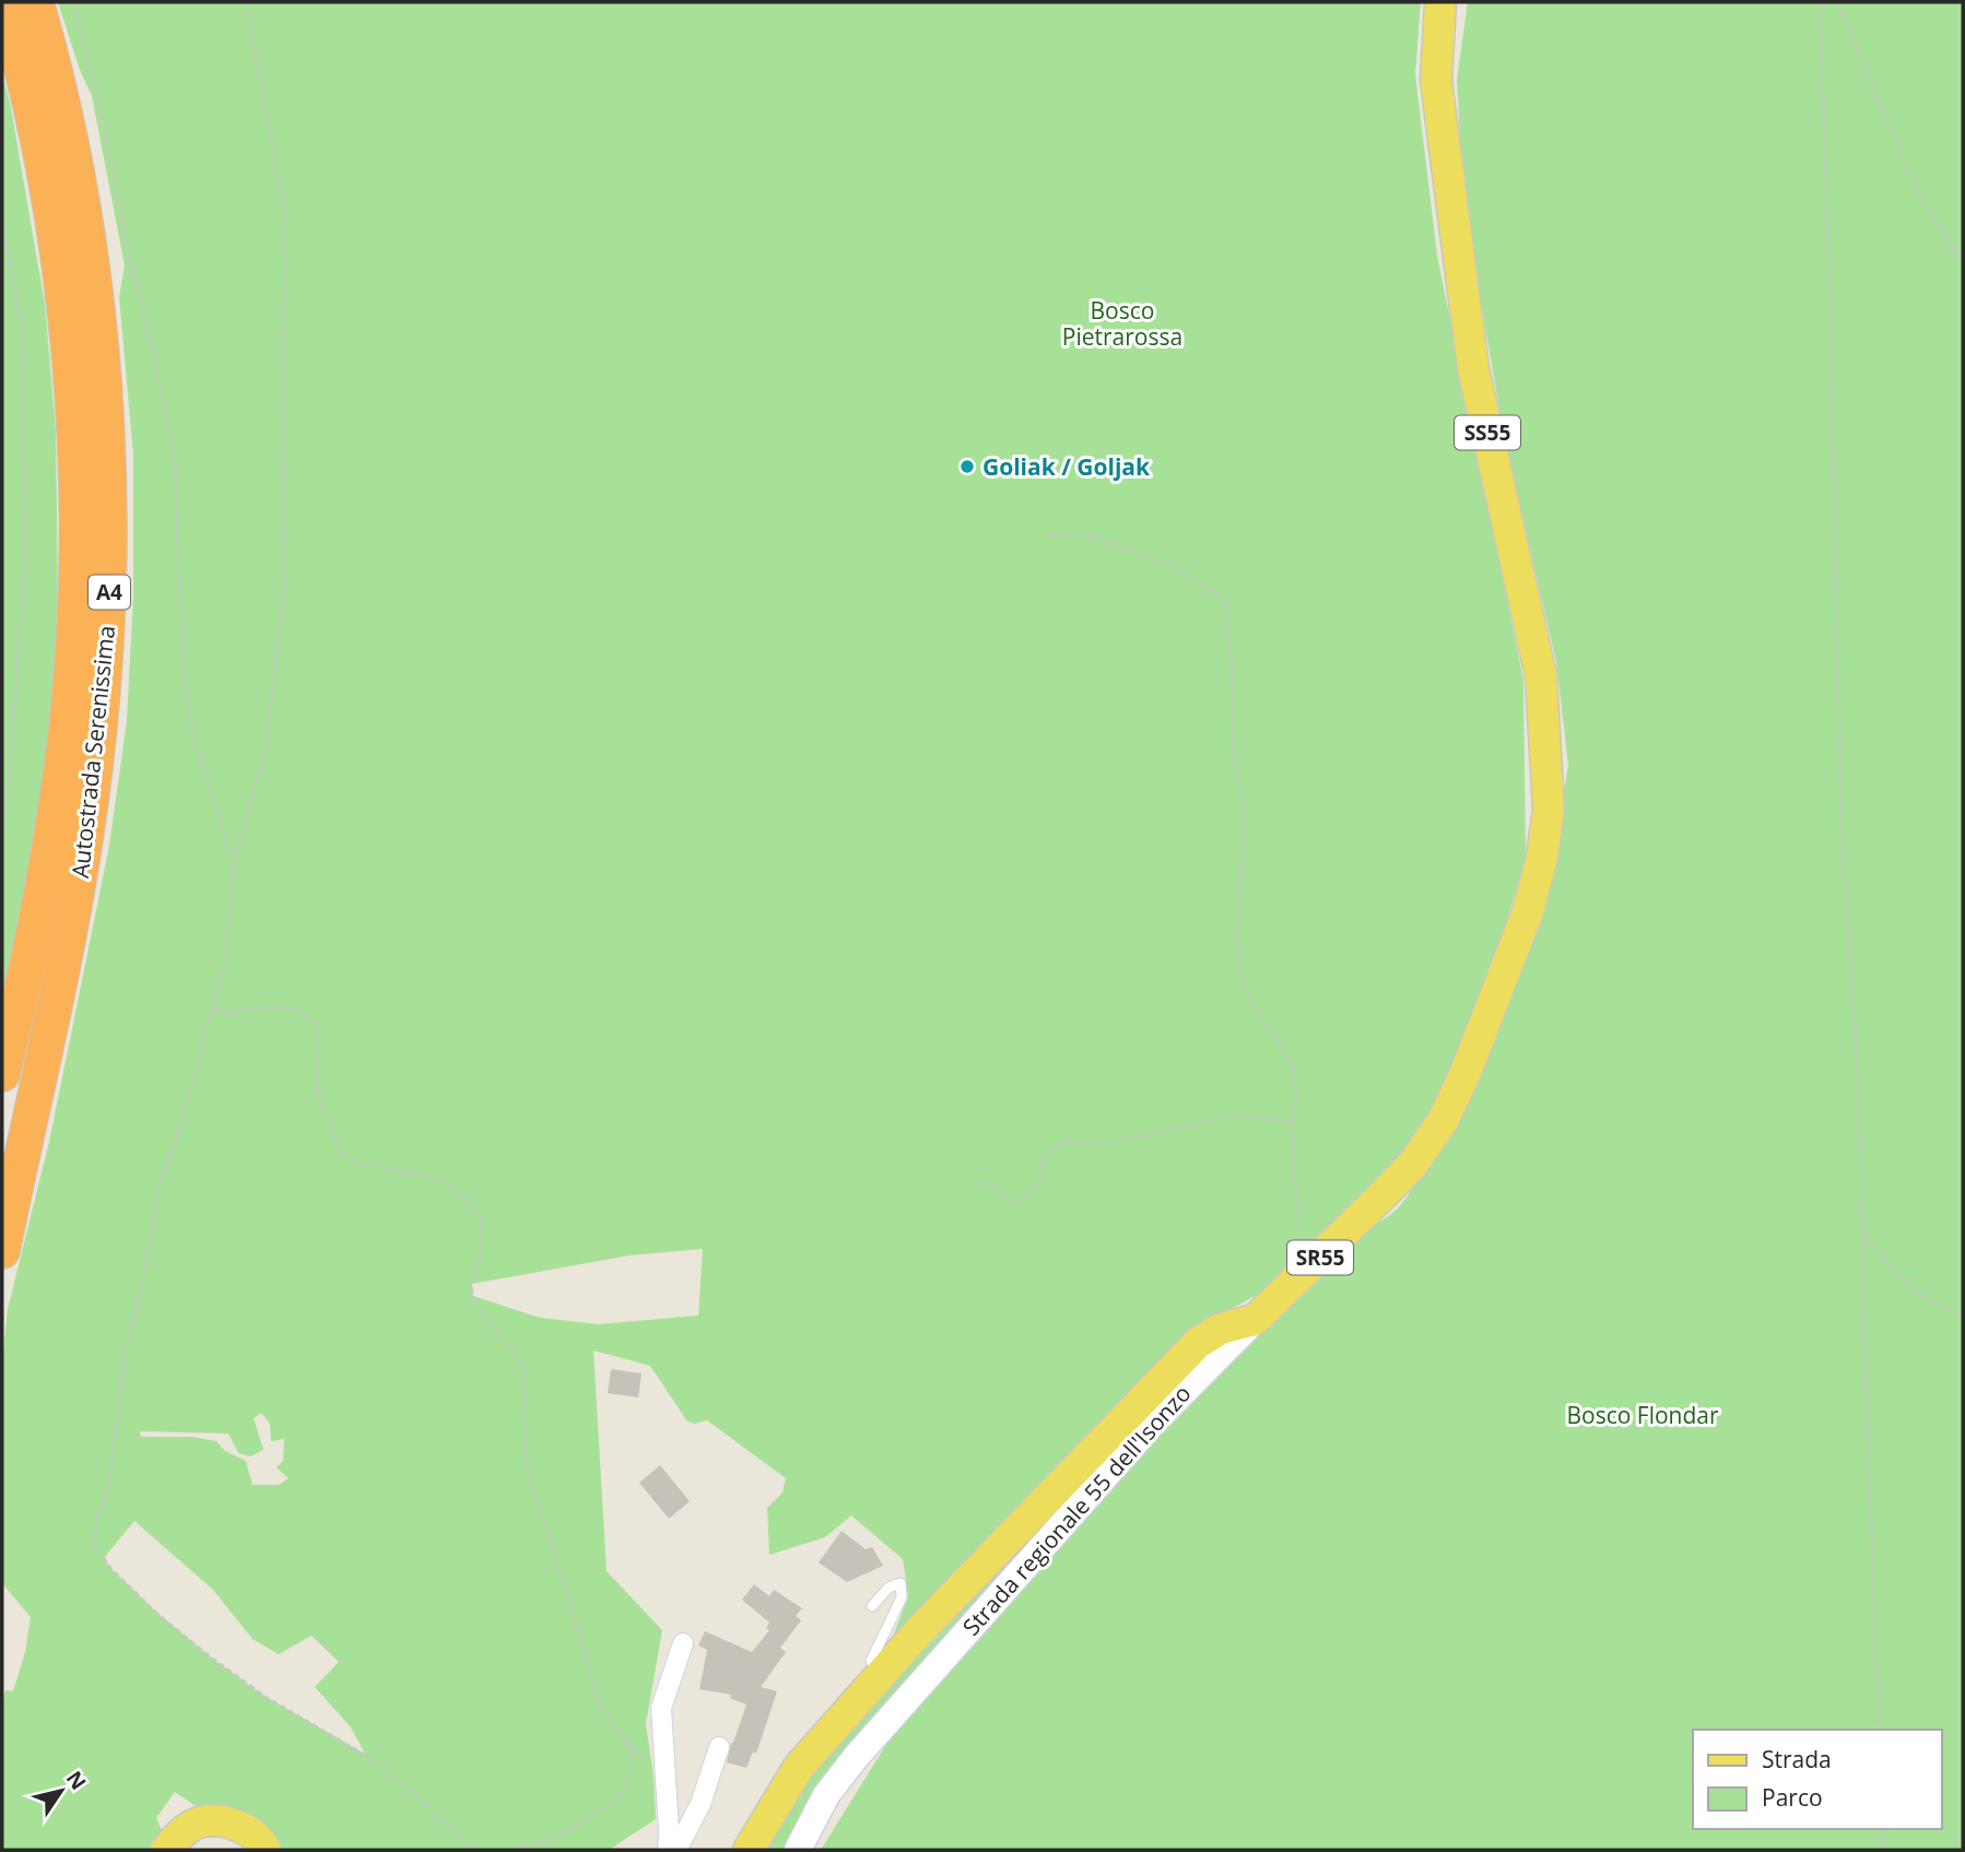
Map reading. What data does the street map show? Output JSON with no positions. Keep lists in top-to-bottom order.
{
  "streets": {
    "highway": ["A4", "Autostrada Serenissima"],
    "main road": ["SS55", "SR55", "Strada regionale 55 dell'Isonzo"]
  },
  "crossings": [
    ["SS55", "Strada regionale 55 dell'Isonzo"],
    ["A4", "Autostrada Serenissima"]
  ],
  "parks": ["Bosco Pietrarossa", "Bosco Flondar"],
  "places": ["Goliak / Goljak"],
  "legend": ["Strada", "Parco"],
  "north": "top right"
}
